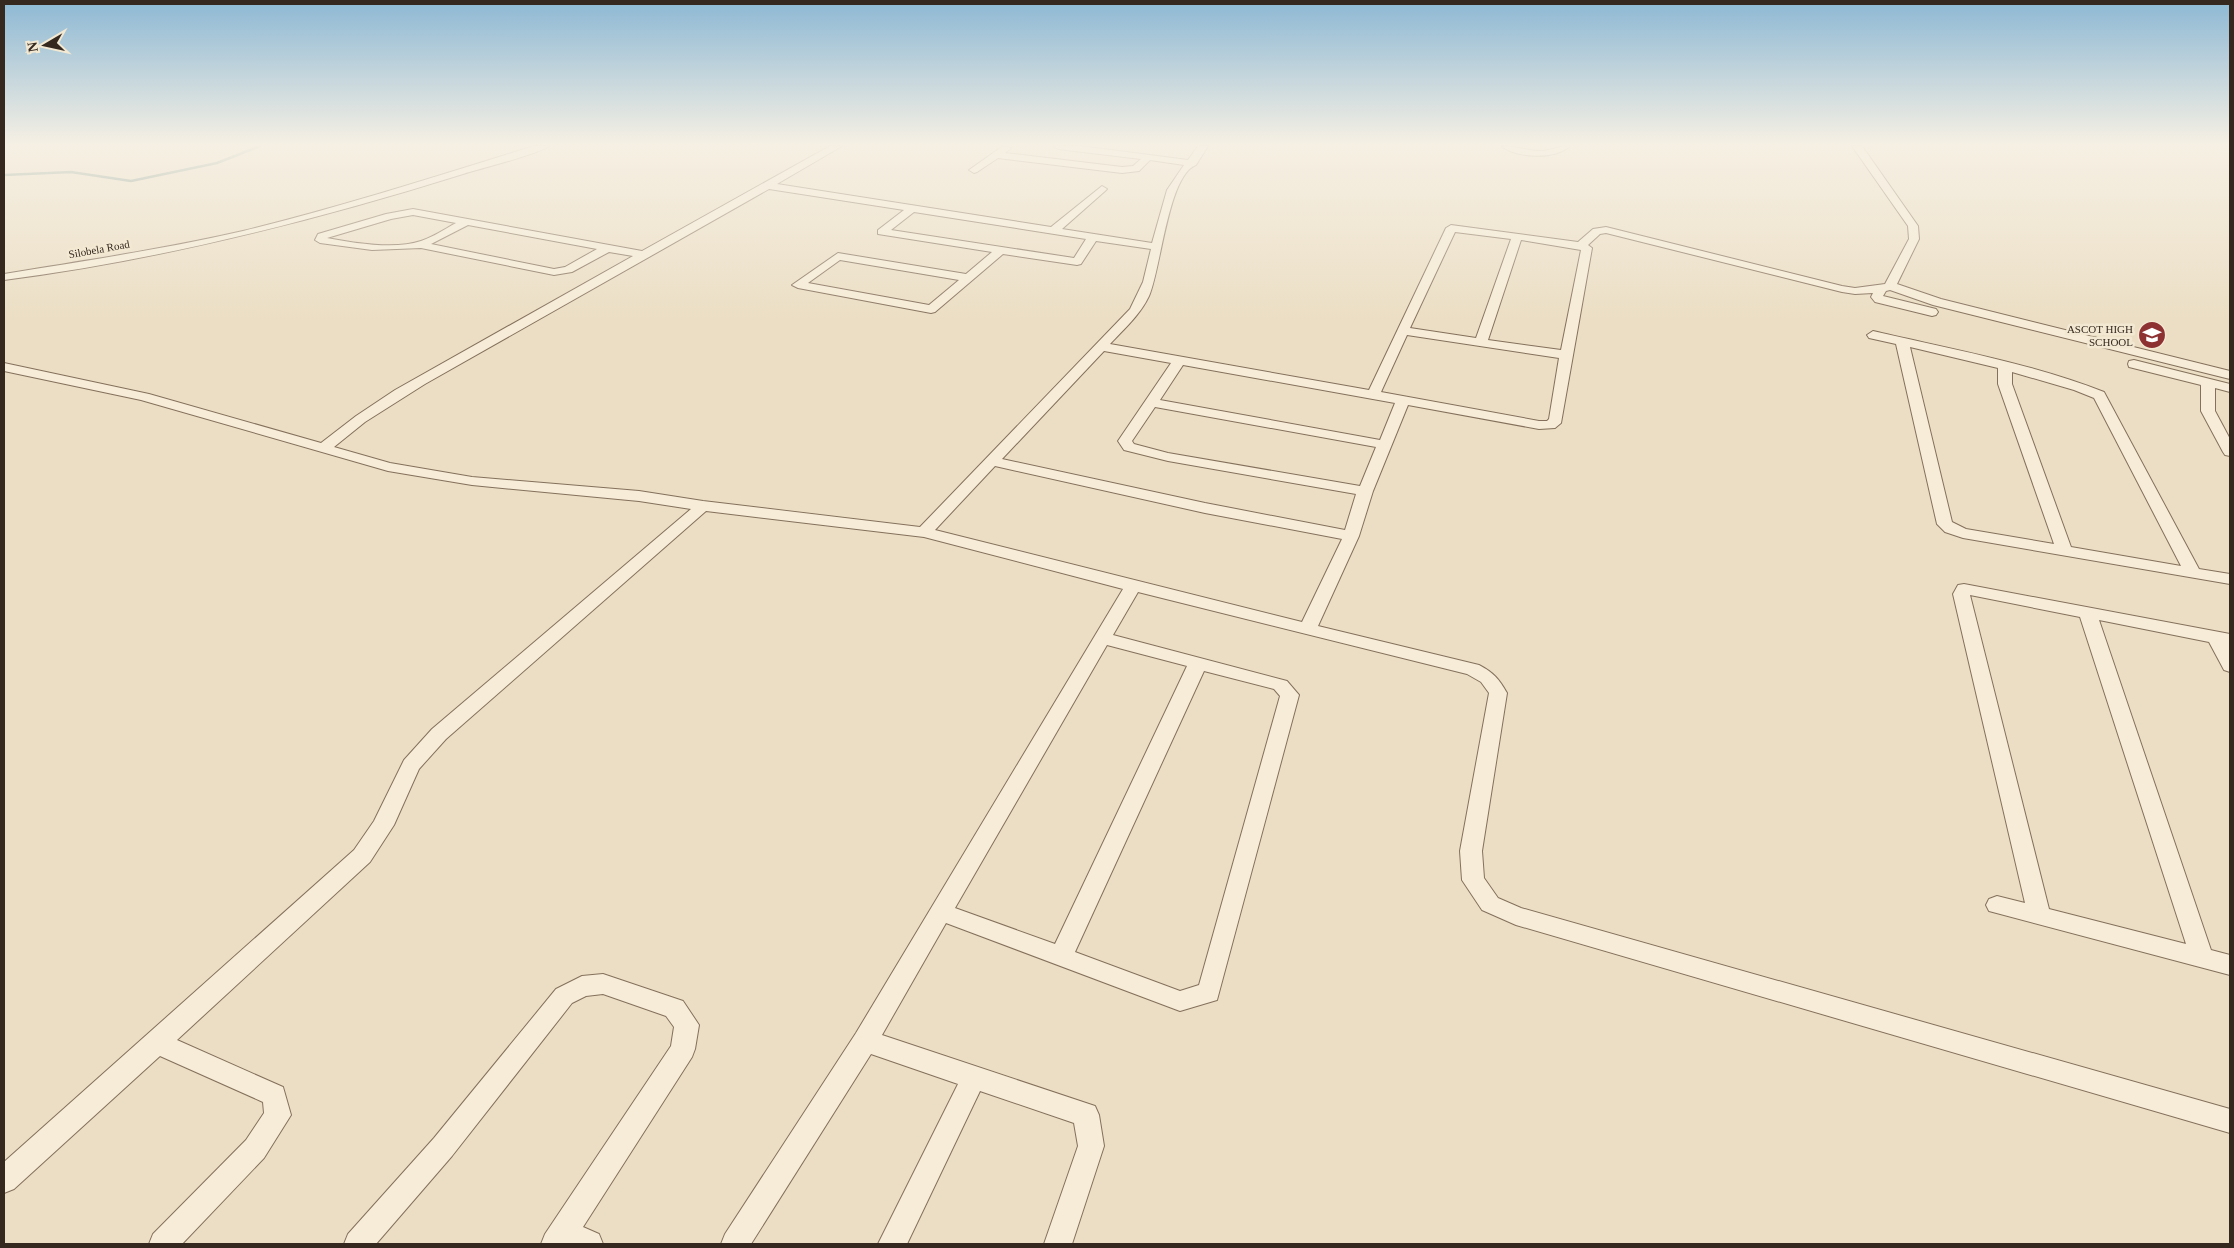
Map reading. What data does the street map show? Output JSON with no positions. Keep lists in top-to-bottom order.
{
  "streets": {
    "street": ["Silobela Road"]
  },
  "places": {
    "school or university": ["ASCOT HIGH SCHOOL"]
  },
  "north": "left"
}
